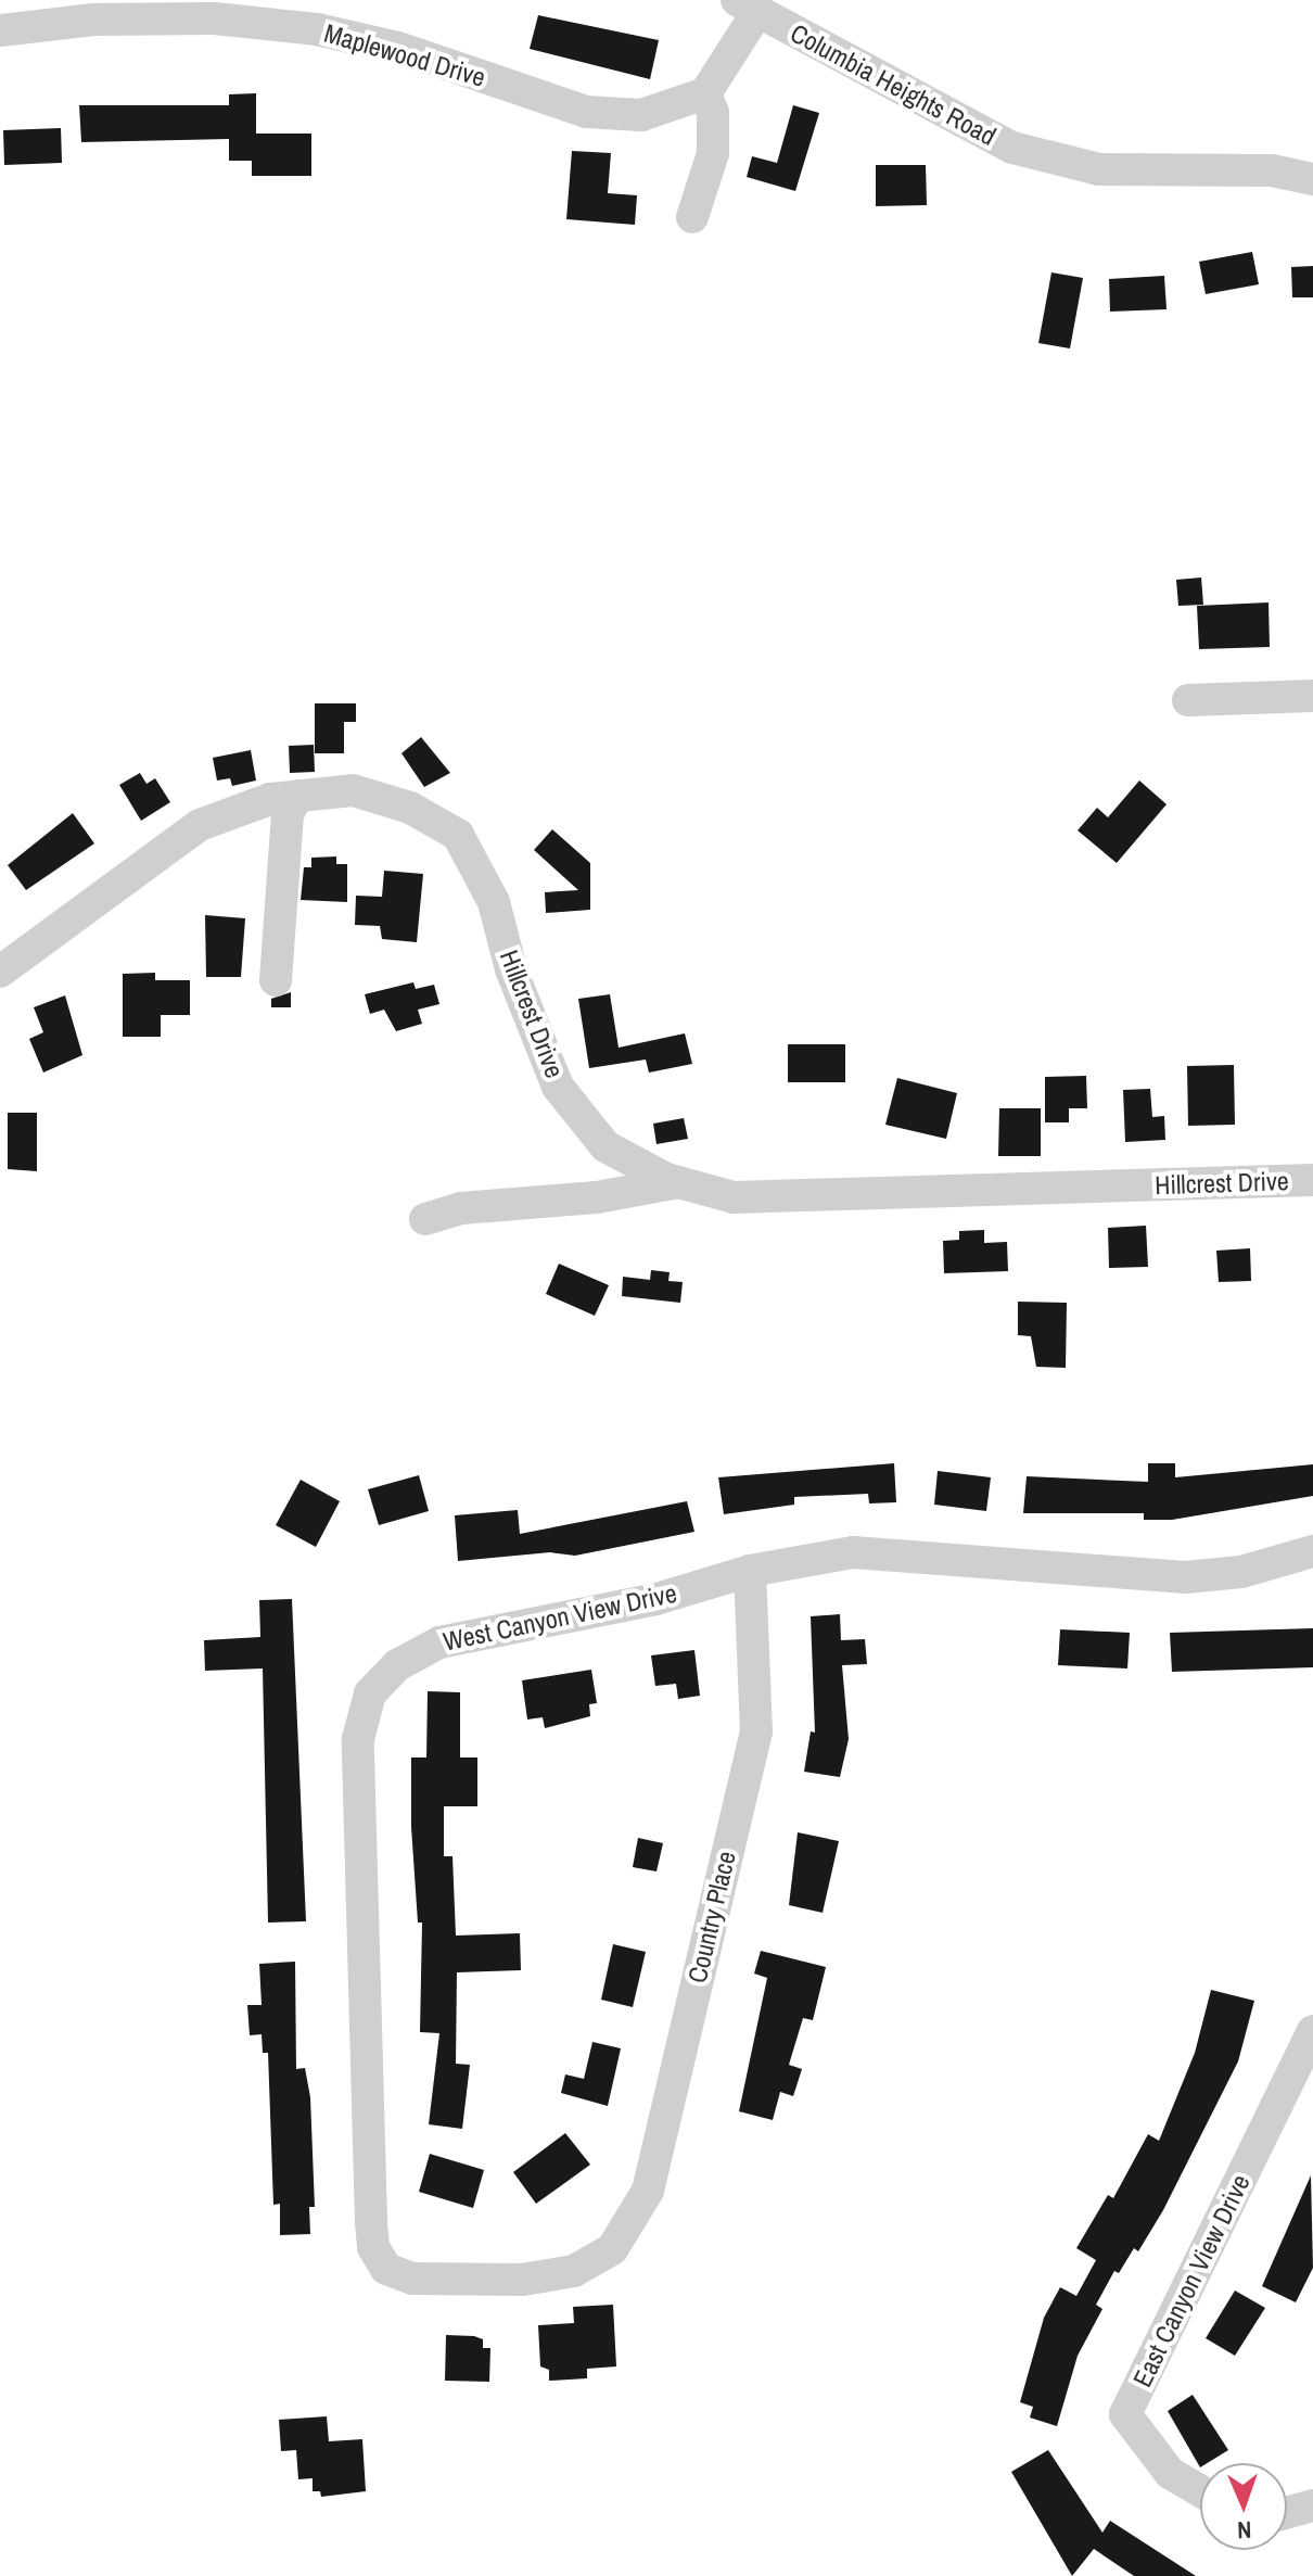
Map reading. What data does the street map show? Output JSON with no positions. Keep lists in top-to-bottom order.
{
  "streets": {
    "street": [
      "Maplewood Drive",
      "Columbia Heights Road",
      "Hillcrest Drive",
      "West Canyon View Drive",
      "Country Place",
      "East Canyon View Drive"
    ]
  },
  "crossings": [
    ["West Canyon View Drive", "Country Place"]
  ],
  "north": "bottom"
}
